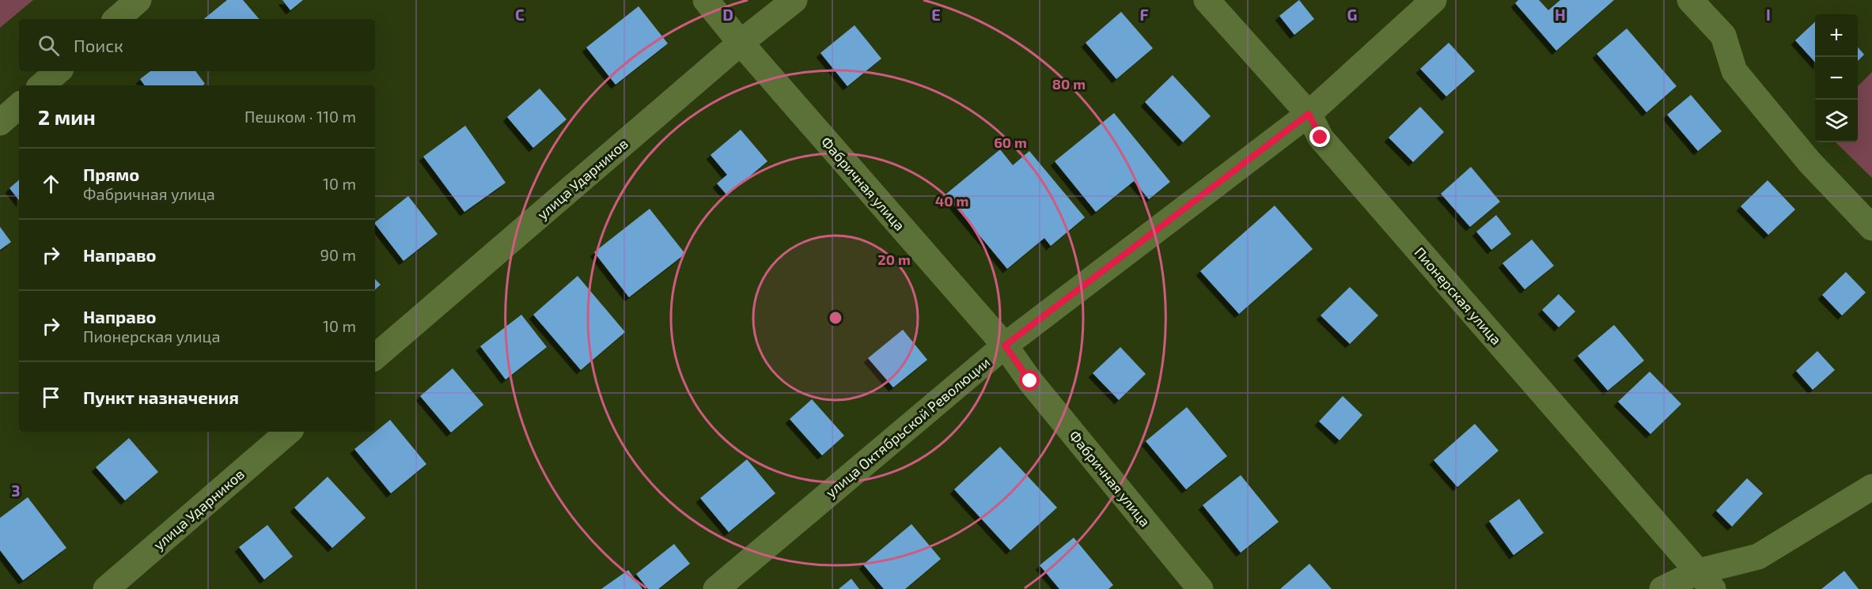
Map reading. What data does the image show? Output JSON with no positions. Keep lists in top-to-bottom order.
{
  "streets": {
    "street": [
      "улица Ударников",
      "Фабричная улица",
      "Пионерская улица",
      "улица Октябрьской Революции"
    ]
  },
  "crossings": [
    ["улица Ударников", "Фабричная улица"],
    ["Фабричная улица", "улица Октябрьской Революции"],
    ["Пионерская улица", "улица Октябрьской Революции"]
  ],
  "page": {
    "map_buttons": ["+", "−"],
    "search": "Поиск",
    "heading": ["2 мин", "Пешком · 110 m"],
    "list": [
      ["Прямо", "Фабричная улица", "10 m"],
      ["Направо", "90 m"],
      ["Направо", "Пионерская улица", "10 m"],
      "Пункт назначения"
    ]
  },
  "grid": {
    "columns": [
      "C",
      "D",
      "E",
      "F",
      "G",
      "H",
      "I"
    ],
    "rows": ["3"]
  },
  "rings": [
    "80 m",
    "60 m",
    "40 m",
    "20 m"
  ]
}
